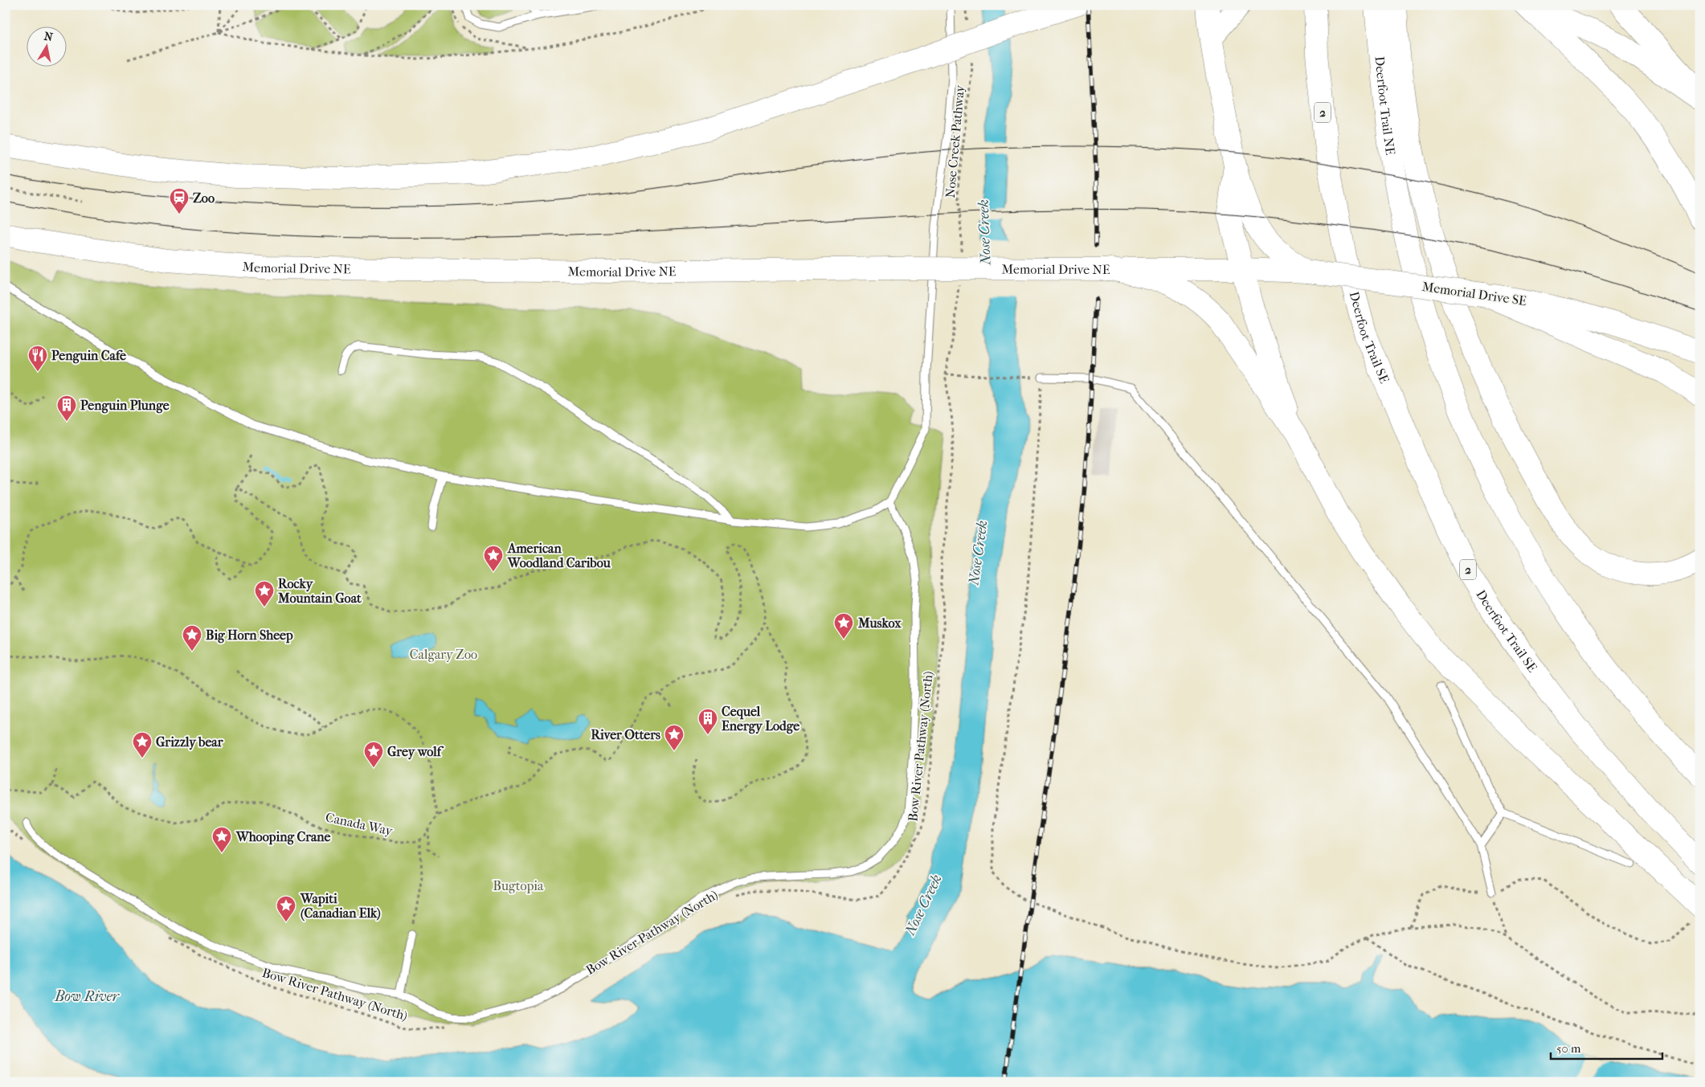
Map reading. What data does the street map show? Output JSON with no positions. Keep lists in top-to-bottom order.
{
  "streets": {
    "main road": [
      "Deerfoot Trail NE",
      "2",
      "Memorial Drive NE",
      "Memorial Drive SE",
      "Deerfoot Trail SE"
    ],
    "path": ["Nose Creek Pathway", "Bow River Pathway (North)", "Canada Way"]
  },
  "crossings": [
    ["Memorial Drive NE", "Memorial Drive SE"]
  ],
  "water": ["Nose Creek", "Bow River"],
  "parks": ["Calgary Zoo", "Bugtopia"],
  "places": {
    "station": ["Zoo"],
    "restaurant": ["Penguin Cafe"],
    "building": ["Penguin Plunge", "Cequel Energy Lodge"],
    "place": [
      "American Woodland Caribou",
      "Rocky Mountain Goat",
      "Muskox",
      "Big Horn Sheep",
      "River Otters",
      "Grizzly bear",
      "Grey wolf",
      "Whooping Crane",
      "Wapiti (Canadian Elk)"
    ]
  },
  "scale_bar": "50 m",
  "north": "top"
}
